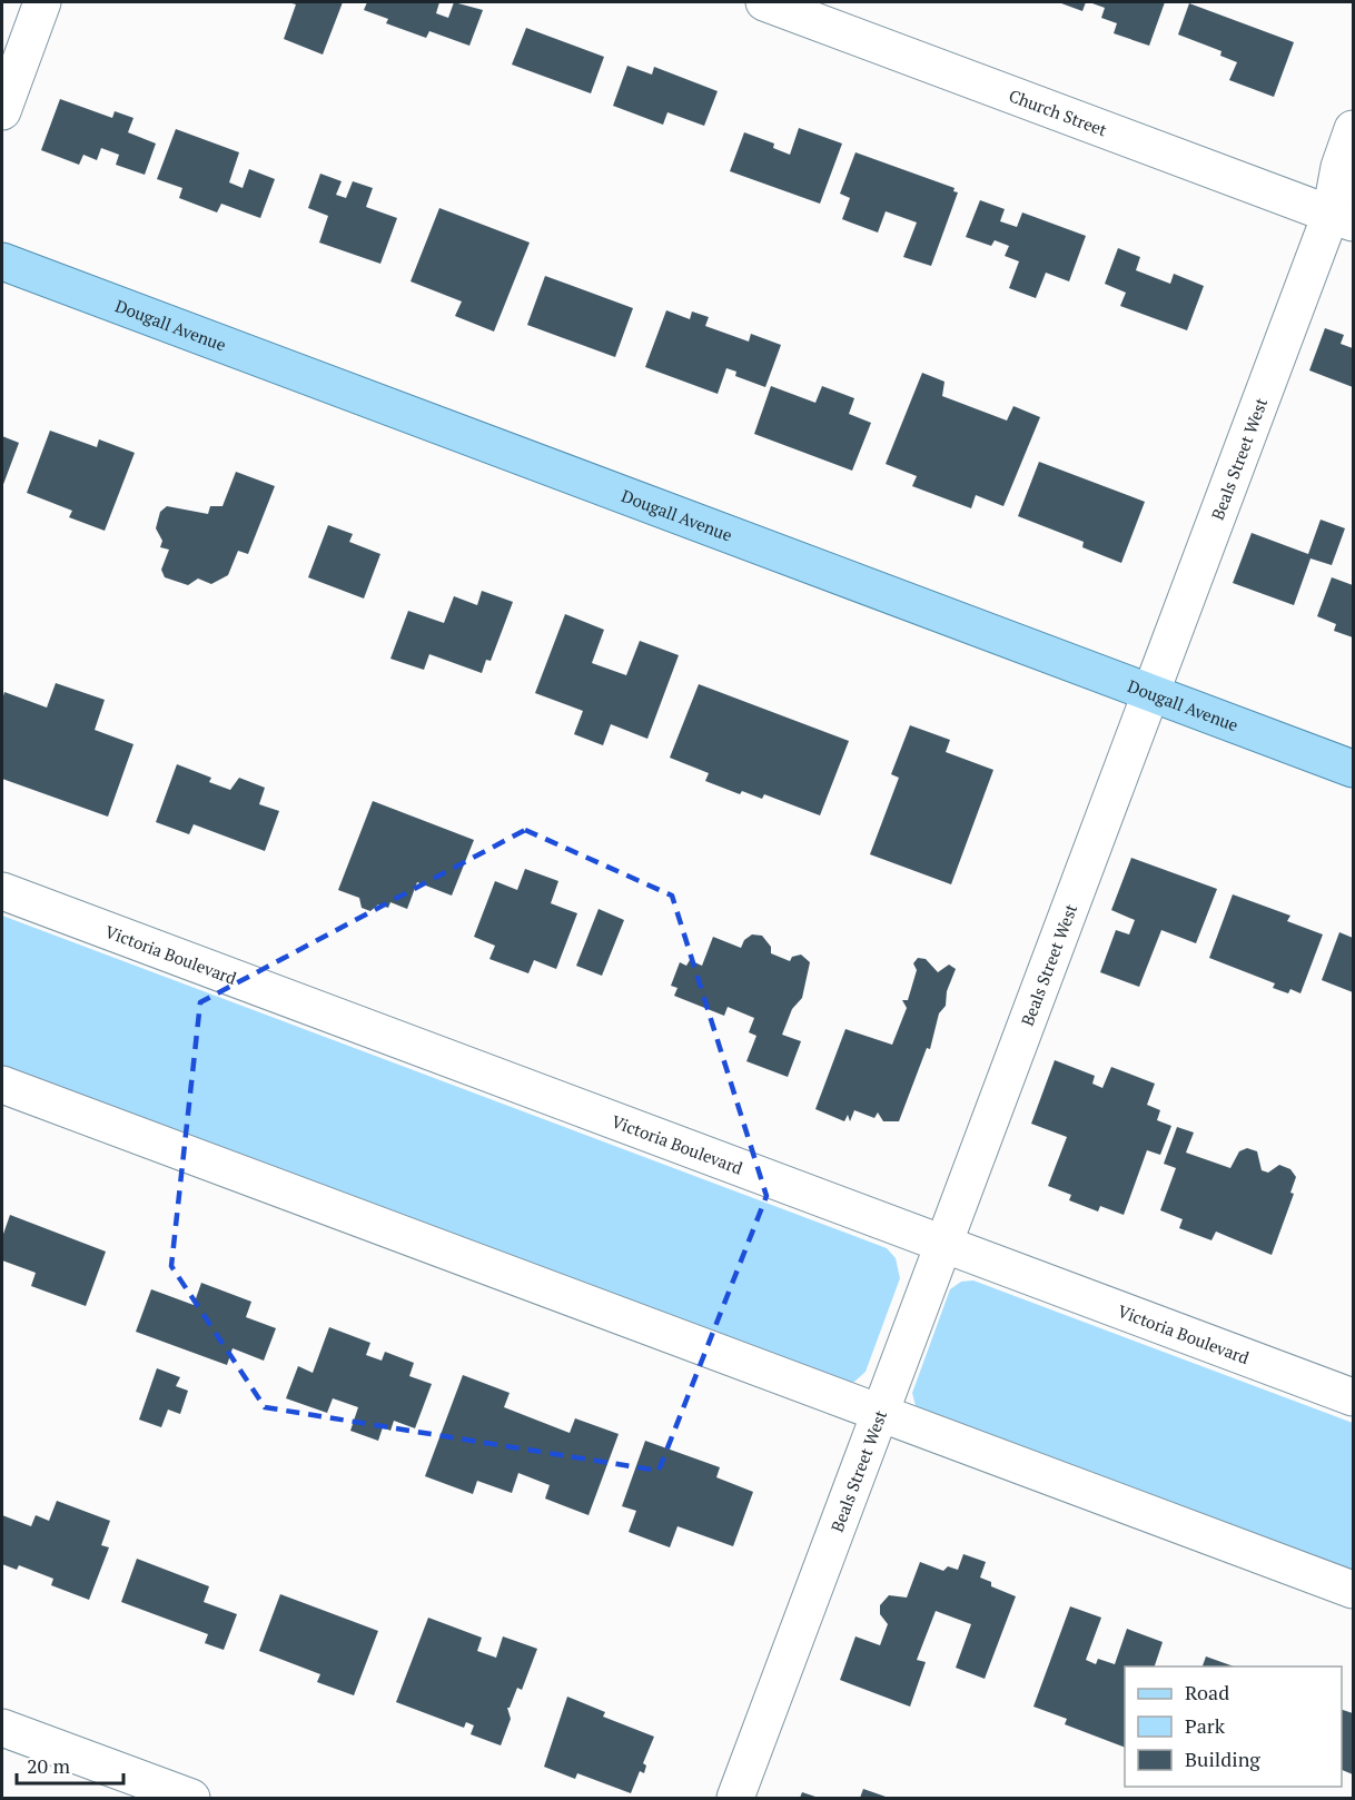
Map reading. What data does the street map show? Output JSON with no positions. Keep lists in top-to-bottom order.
{
  "streets": {
    "main road": ["Dougall Avenue"],
    "street": ["Church Street", "Beals Street West", "Victoria Boulevard"]
  },
  "crossings": [
    ["Church Street", "Beals Street West"],
    ["Dougall Avenue", "Beals Street West"],
    ["Beals Street West", "Victoria Boulevard"]
  ],
  "legend": ["Road", "Park", "Building"],
  "scale_bar": "20 m"
}
